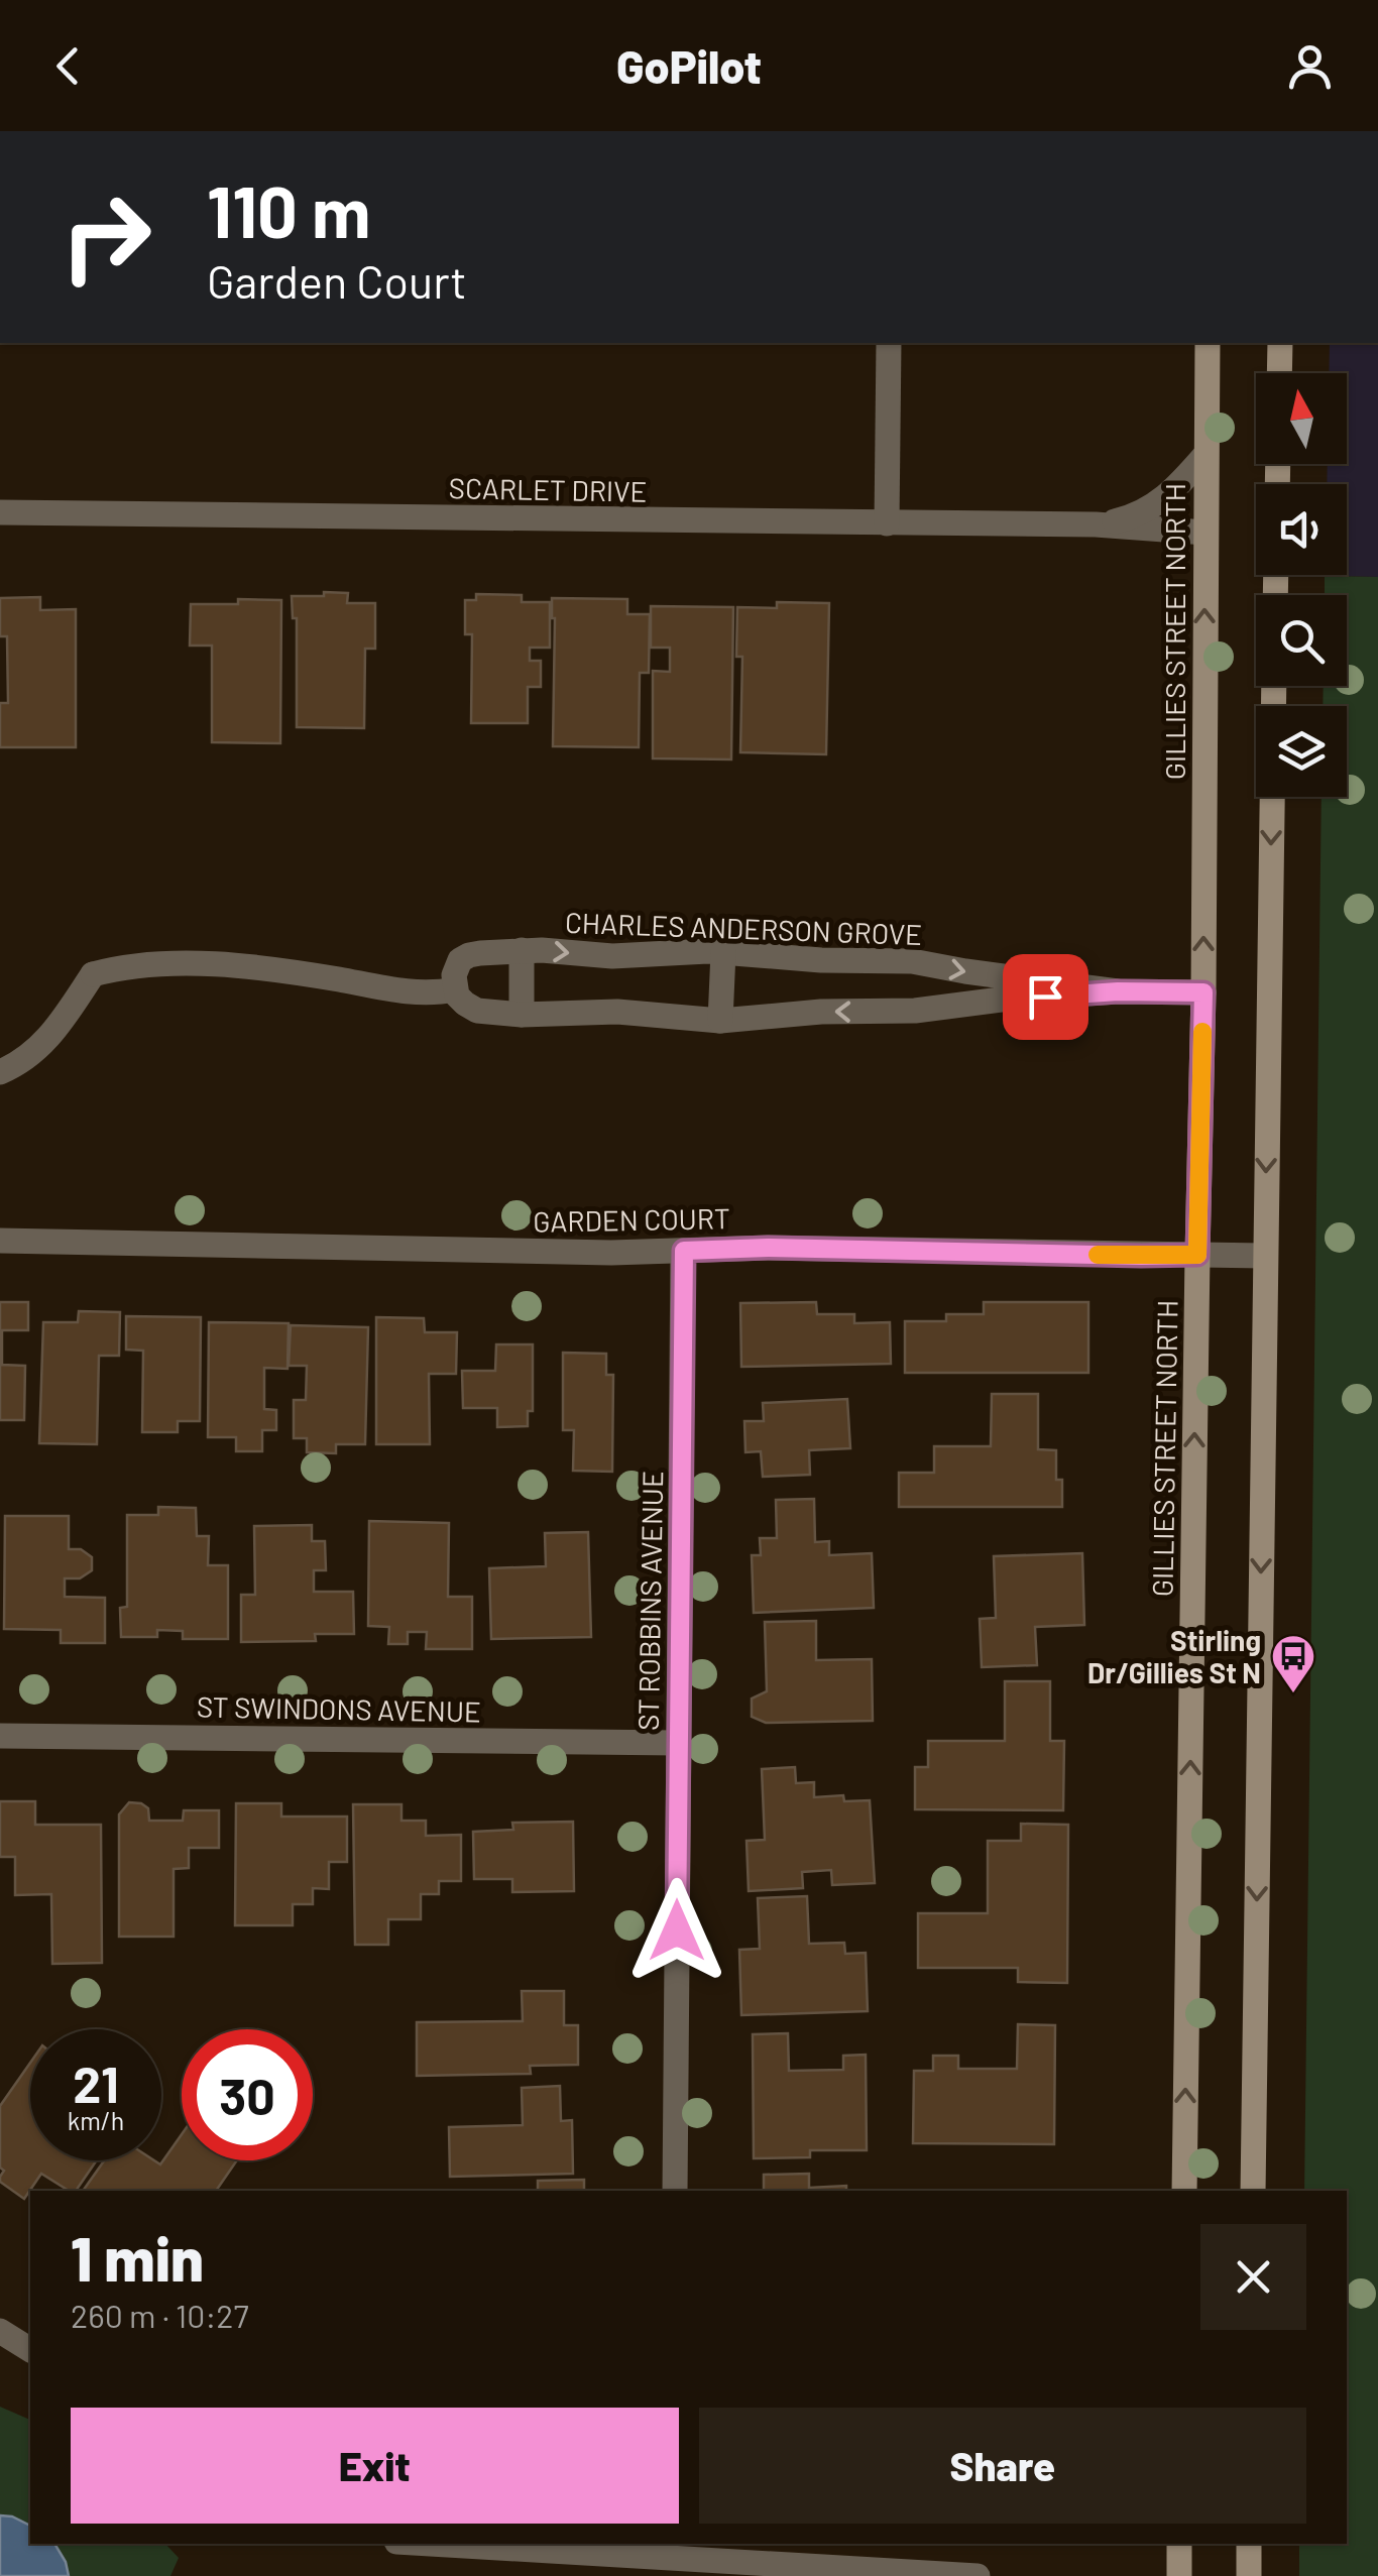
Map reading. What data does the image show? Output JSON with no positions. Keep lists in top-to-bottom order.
{
  "streets": {
    "main road": ["GILLIES STREET NORTH"],
    "street": [
      "SCARLET DRIVE",
      "CHARLES ANDERSON GROVE",
      "GARDEN COURT",
      "ST ROBBINS AVENUE",
      "ST SWINDONS AVENUE"
    ]
  },
  "crossings": [
    ["SCARLET DRIVE", "GILLIES STREET NORTH"],
    ["GILLIES STREET NORTH", "CHARLES ANDERSON GROVE"],
    ["GILLIES STREET NORTH", "GARDEN COURT"],
    ["GARDEN COURT", "ST ROBBINS AVENUE"],
    ["ST ROBBINS AVENUE", "ST SWINDONS AVENUE"]
  ],
  "places": {
    "bus stop": ["Stirling Dr/Gillies St N"]
  },
  "north": "top",
  "page": {
    "header": "GoPilot",
    "turn": ["110 m", "Garden Court"],
    "speed": "21 km/h",
    "limit": "30",
    "heading": ["1 min", "260 m · 10:27"],
    "buttons": ["Exit", "Share"]
  }
}
